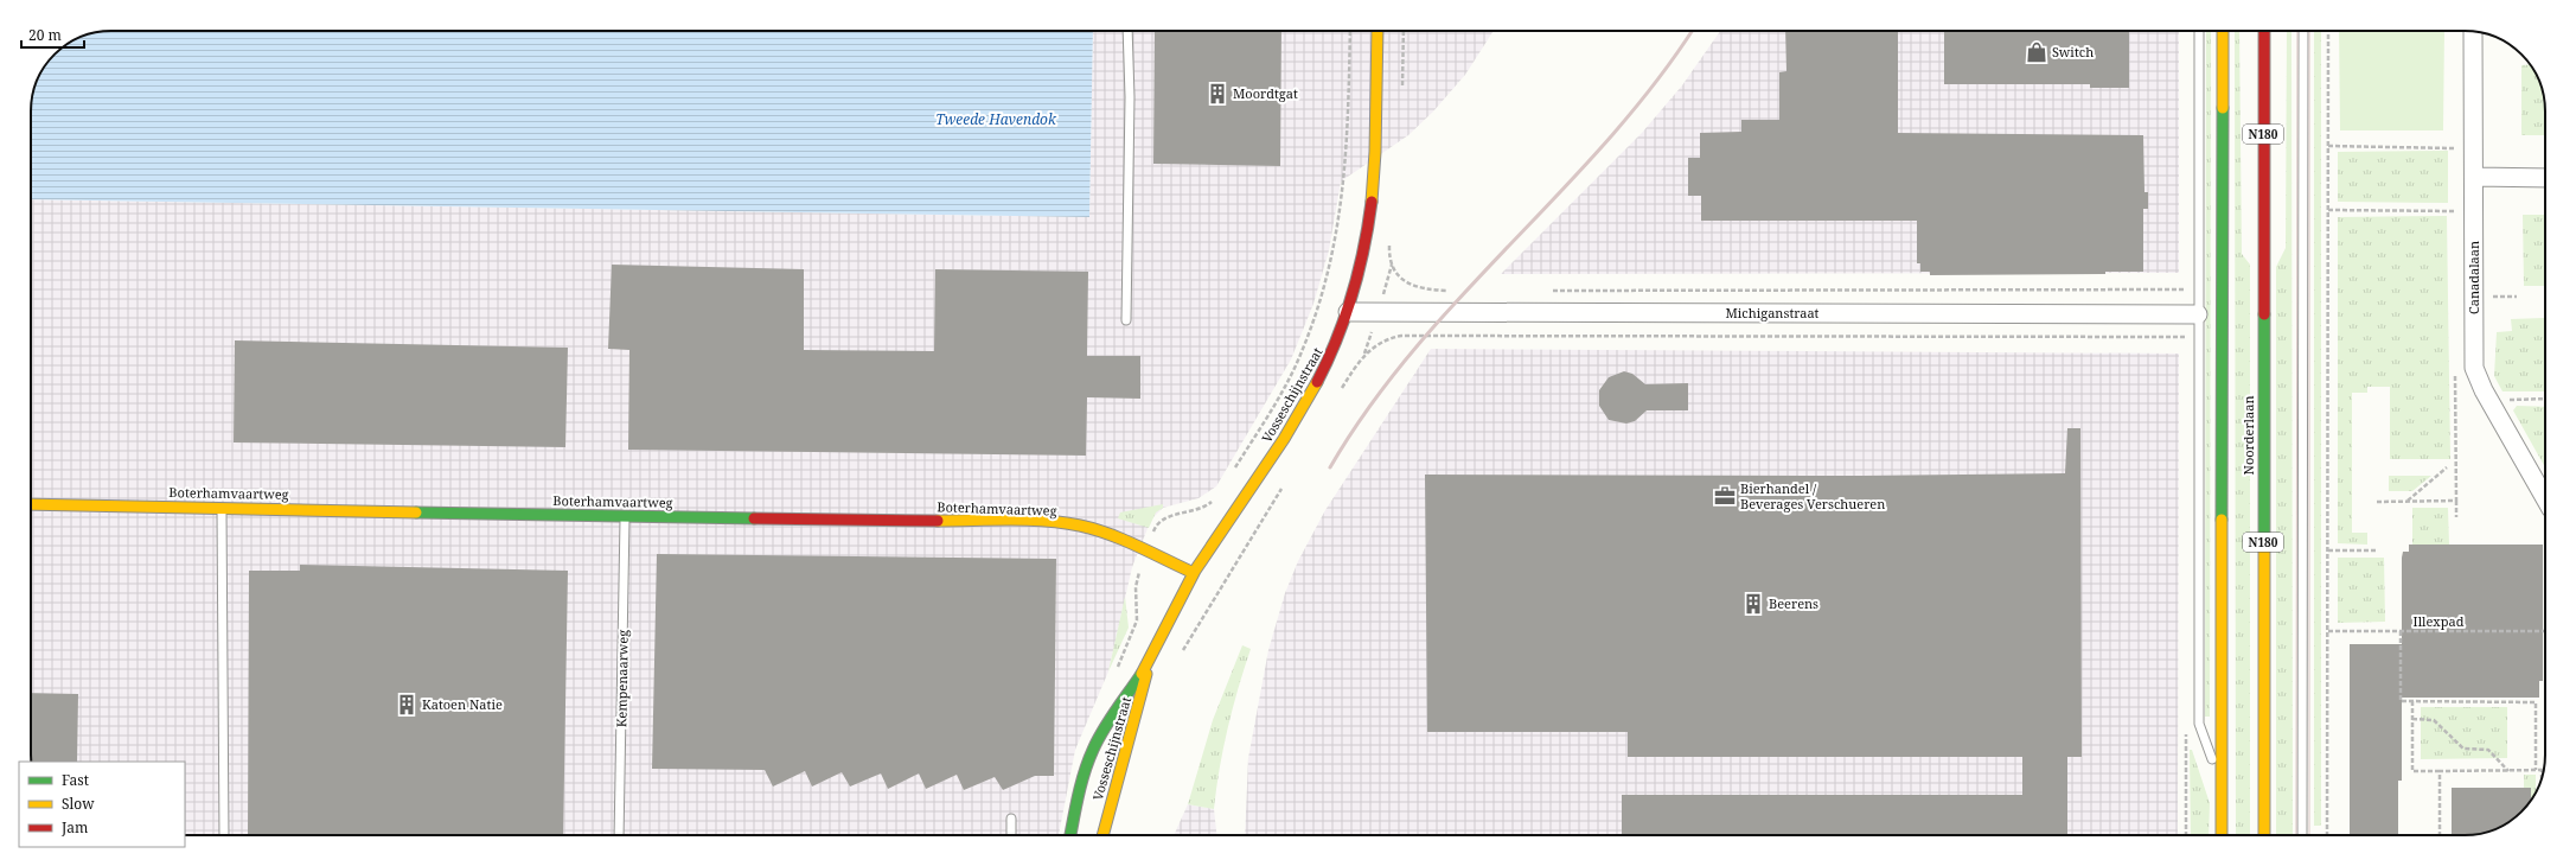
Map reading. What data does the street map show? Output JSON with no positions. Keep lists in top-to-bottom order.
{
  "streets": {
    "street": [
      "N180",
      "Canadalaan",
      "Michiganstraat",
      "Vosseschijnstraat",
      "Noorderlaan",
      "Boterhamvaartweg"
    ],
    "lane": ["Kempenaarweg"],
    "path": ["Illexpad"]
  },
  "crossings": [
    ["Michiganstraat", "Vosseschijnstraat"],
    ["Michiganstraat", "Noorderlaan"],
    ["Vosseschijnstraat", "Boterhamvaartweg"],
    ["Boterhamvaartweg", "Kempenaarweg"]
  ],
  "water": ["Tweede Havendok"],
  "places": {
    "shop": ["Switch"],
    "building": ["Moordtgat", "Beerens", "Katoen Natie"],
    "office": ["Bierhandel / Beverages Verschueren"]
  },
  "legend": ["Fast", "Slow", "Jam"],
  "scale_bar": "20 m"
}
